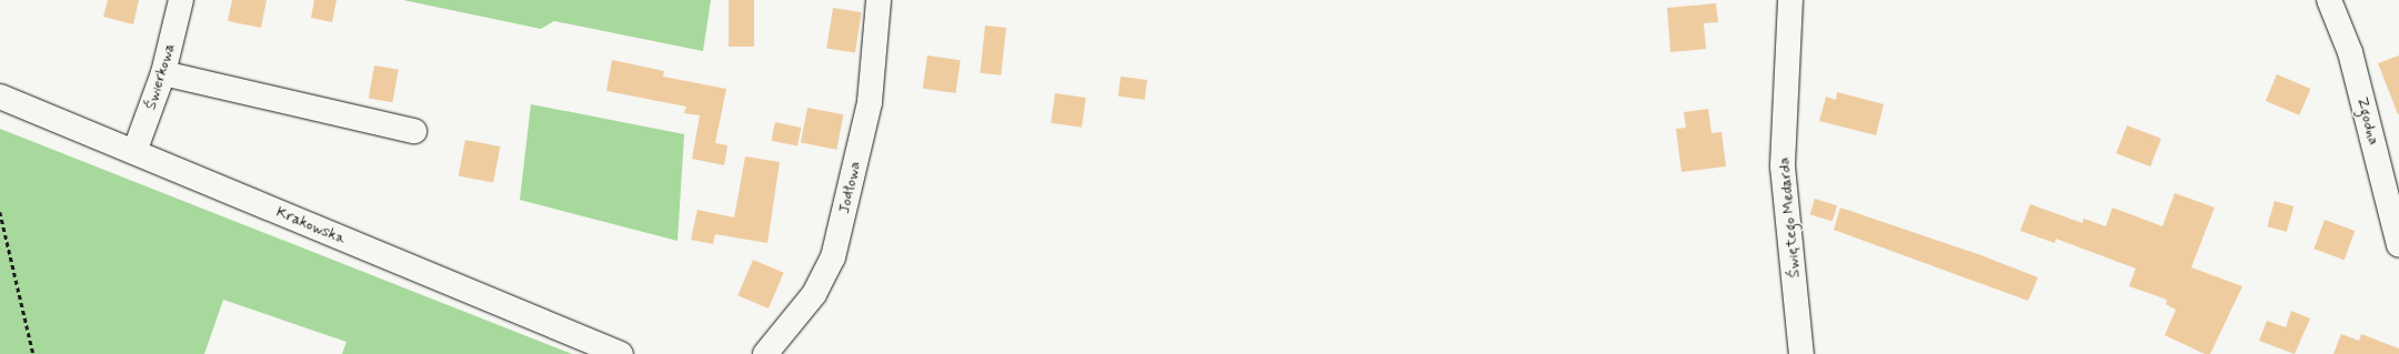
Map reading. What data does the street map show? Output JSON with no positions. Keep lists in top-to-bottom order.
{
  "streets": {
    "street": [
      "Świerkowa",
      "Zgodna",
      "Jodłowa",
      "Świętego Medarda",
      "Krakowska"
    ]
  },
  "crossings": [
    ["Świerkowa", "Krakowska"]
  ]
}
